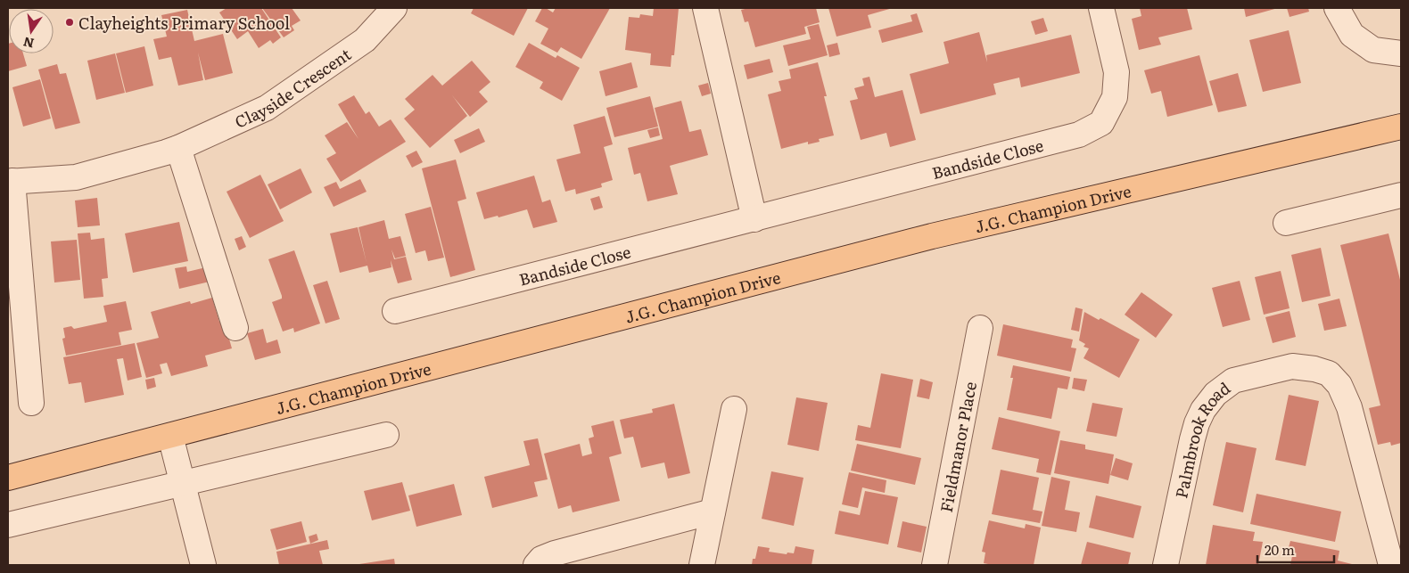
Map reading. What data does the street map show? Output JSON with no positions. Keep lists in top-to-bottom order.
{
  "streets": {
    "main road": ["J.G. Champion Drive"],
    "street": [
      "Clayside Crescent",
      "Bandside Close",
      "Palmbrook Road",
      "Fieldmanor Place"
    ]
  },
  "places": ["Clayheights Primary School"],
  "scale_bar": "20 m",
  "north": "bottom"
}
